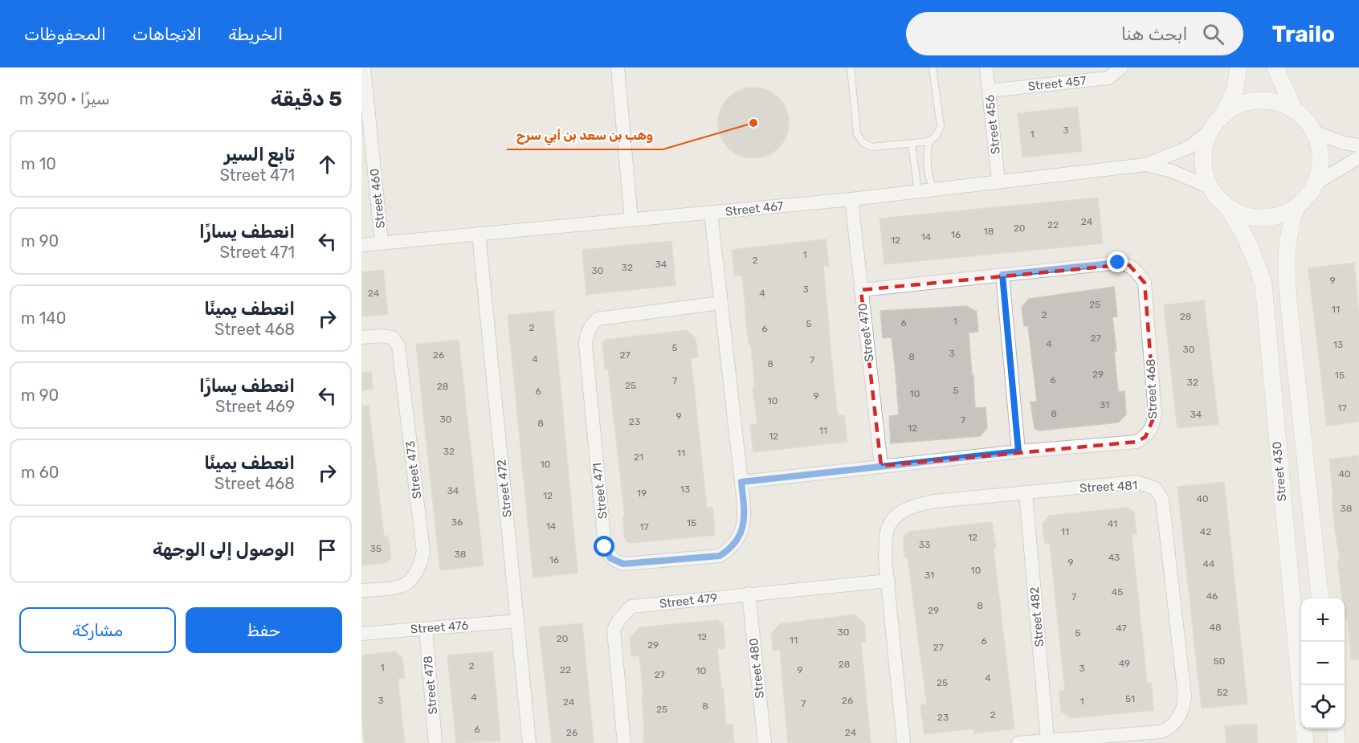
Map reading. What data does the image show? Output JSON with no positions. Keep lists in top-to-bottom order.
{
  "streets": {
    "street": [
      "Street 457",
      "Street 456",
      "Street 460",
      "Street 467",
      "Street 470",
      "Street 468",
      "Street 473",
      "Street 430",
      "Street 481",
      "Street 472",
      "Street 471",
      "Street 479",
      "Street 482",
      "Street 476",
      "Street 480",
      "Street 478"
    ]
  },
  "crossings": [
    ["Street 457", "Street 456"],
    ["Street 456", "Street 467"],
    ["Street 460", "Street 467"],
    ["Street 467", "Street 470"],
    ["Street 467", "Street 430"],
    ["Street 467", "Street 472"],
    ["Street 467", "Street 471"],
    ["Street 470", "Street 468"],
    ["Street 468", "Street 471"],
    ["Street 481", "Street 479"],
    ["Street 481", "Street 482"],
    ["Street 472", "Street 476"],
    ["Street 479", "Street 480"],
    ["Street 476", "Street 478"]
  ],
  "places": ["وهب بن سعد بن أبي سرح"],
  "house_numbers": [
    "3",
    "1",
    "24",
    "22",
    "20",
    "18",
    "16",
    "14",
    "12",
    "1",
    "2",
    "34",
    "32",
    "30",
    "9",
    "3",
    "24",
    "4",
    "25",
    "11",
    "2",
    "28",
    "1",
    "6",
    "5",
    "2",
    "6",
    "27",
    "4",
    "13",
    "5",
    "30",
    "3",
    "26",
    "27",
    "8",
    "4",
    "7",
    "8",
    "29",
    "15",
    "6",
    "7",
    "32",
    "25",
    "28",
    "5",
    "6",
    "10",
    "9",
    "10",
    "31",
    "17",
    "8",
    "34",
    "9",
    "30",
    "7",
    "23",
    "8",
    "12",
    "11",
    "12",
    "32",
    "11",
    "21",
    "10",
    "40",
    "13",
    "34",
    "19",
    "12",
    "40",
    "38",
    "36",
    "15",
    "41",
    "14",
    "17",
    "11",
    "42",
    "12",
    "33",
    "35",
    "38",
    "43",
    "16",
    "9",
    "44",
    "10",
    "31",
    "45",
    "46",
    "7",
    "8",
    "29",
    "48",
    "47",
    "30",
    "5",
    "12",
    "20",
    "11",
    "6",
    "29",
    "27",
    "50",
    "49",
    "28",
    "2",
    "1",
    "3",
    "22",
    "9",
    "10",
    "27",
    "4",
    "25",
    "52",
    "4",
    "51",
    "3",
    "26",
    "1",
    "24",
    "7",
    "8",
    "25",
    "2",
    "23",
    "6",
    "26",
    "24"
  ],
  "page": {
    "header": "Trailo",
    "search": "ابحث هنا",
    "nav": ["الخريطة", "الاتجاهات", "المحفوظات"],
    "heading": ["5 دقيقة", "سيرًا · 390 m"],
    "list": [
      ["تابع السير", "Street 471", "10 m"],
      ["انعطف يسارًا", "Street 471", "90 m"],
      ["انعطف يمينًا", "Street 468", "140 m"],
      ["انعطف يسارًا", "Street 469", "90 m"],
      ["انعطف يمينًا", "Street 468", "60 m"],
      "الوصول إلى الوجهة"
    ],
    "buttons": ["حفظ", "مشاركة"],
    "map_buttons": ["+", "−"]
  }
}
